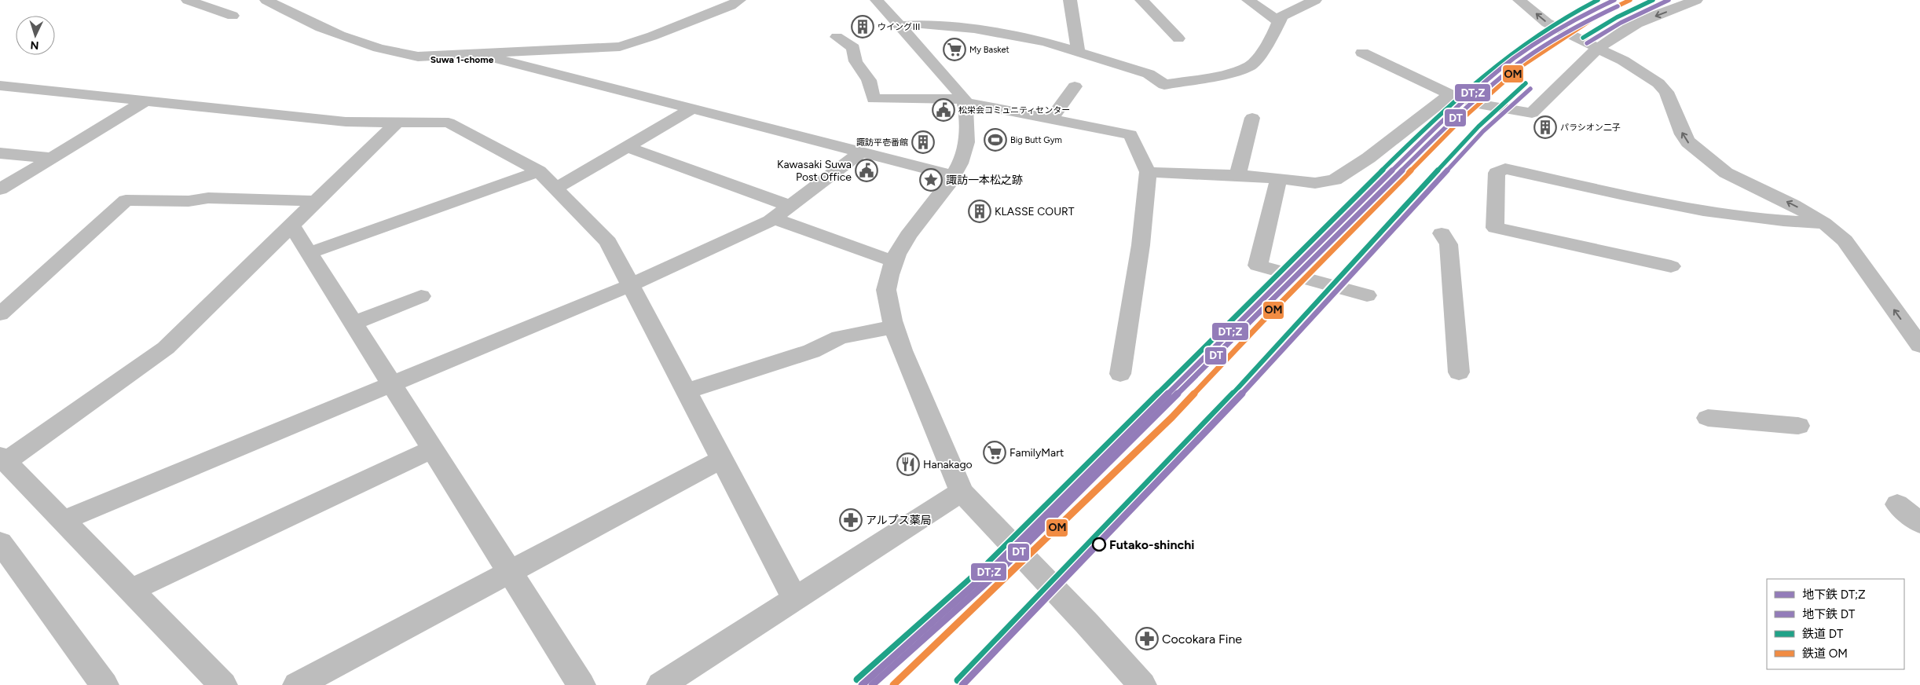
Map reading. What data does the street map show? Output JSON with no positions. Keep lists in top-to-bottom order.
{
  "districts": ["Suwa 1-chome"],
  "places": {
    "building": [
      "ウイングⅢ",
      "パラシオン二子",
      "諏訪平壱番館",
      "KLASSE COURT"
    ],
    "supermarket": ["My Basket", "FamilyMart"],
    "public building": ["松栄会コミュニティセンター", "Kawasaki Suwa Post Office"],
    "sports": ["Big Butt Gym"],
    "place": ["諏訪一本松之跡"],
    "restaurant": ["Hanakago"],
    "pharmacy": ["アルプス薬局", "Cocokara Fine"],
    "other": ["Futako-shinchi"]
  },
  "lines": [
    "metro line DT;Z",
    "rail line DT",
    "rail line OM",
    "metro line DT"
  ],
  "legend": [
    "地下鉄 DT;Z",
    "地下鉄 DT",
    "鉄道 DT",
    "鉄道 OM"
  ],
  "north": "bottom"
}
